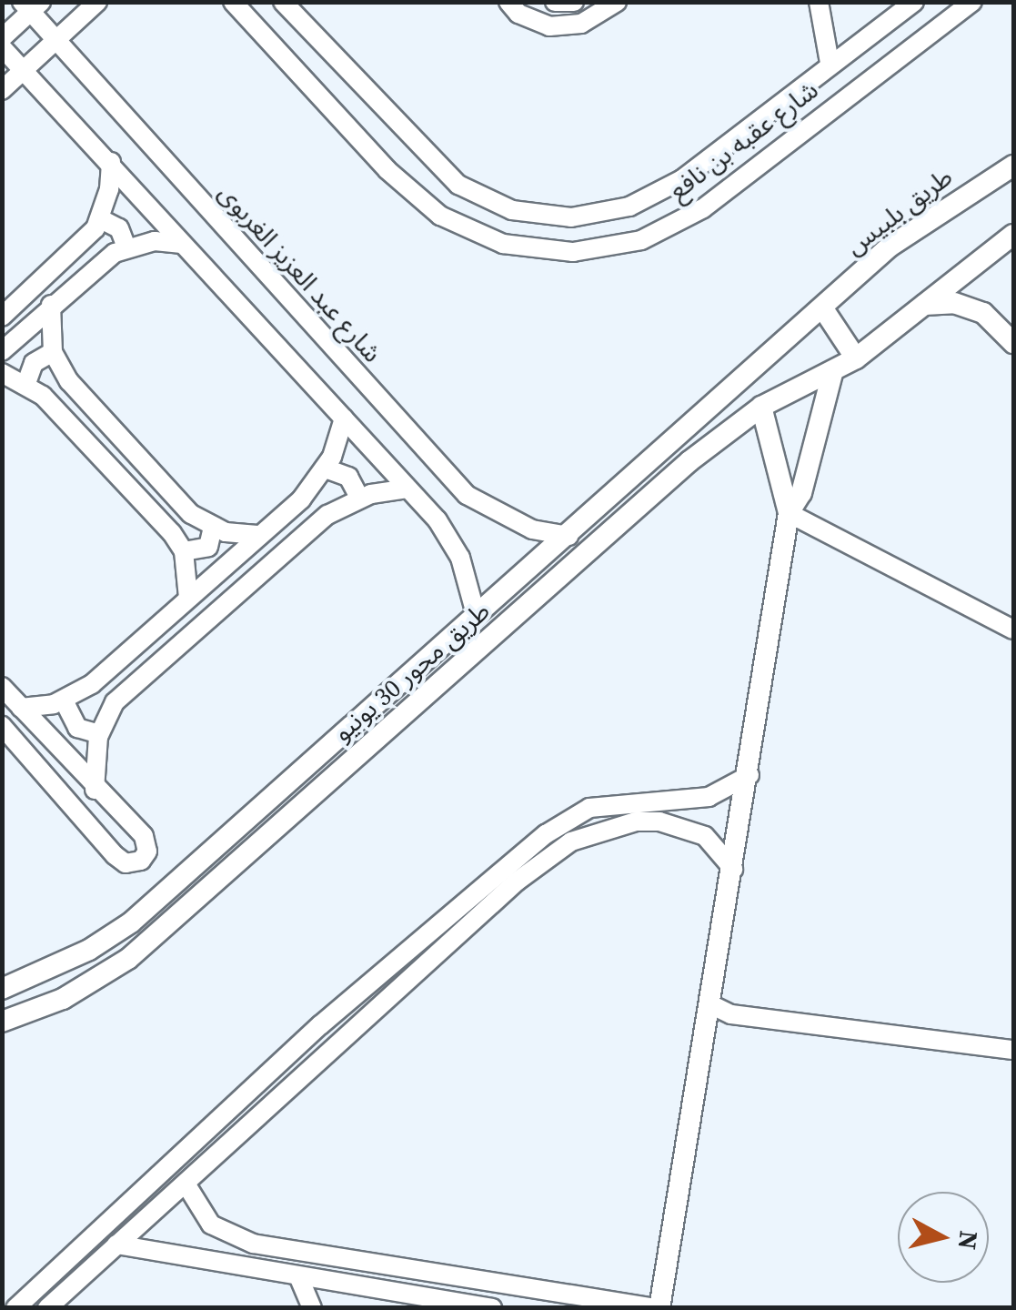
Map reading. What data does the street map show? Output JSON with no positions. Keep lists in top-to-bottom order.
{
  "streets": {
    "street": [
      "شارع عقبه بن نافع",
      "طريق بلبيس",
      "شارع عبد العزيز الغربوى",
      "طريق محور 30 يونيو"
    ]
  },
  "crossings": [
    ["طريق بلبيس", "طريق محور 30 يونيو"],
    ["شارع عبد العزيز الغربوى", "طريق محور 30 يونيو"]
  ],
  "north": "right"
}
